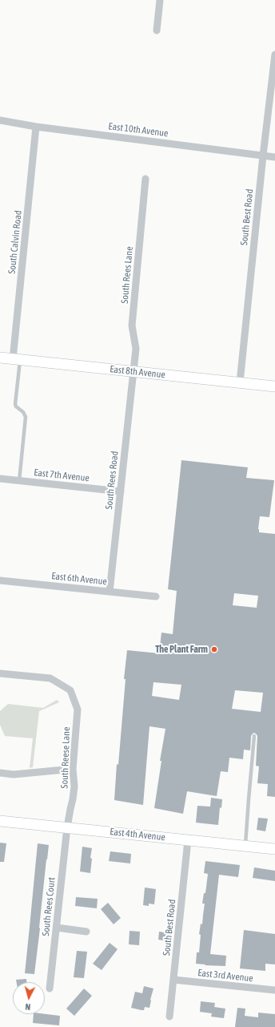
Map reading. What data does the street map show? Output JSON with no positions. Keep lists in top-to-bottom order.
{
  "streets": {
    "street": [
      "East 10th Avenue",
      "South Best Road",
      "South Calvin Road",
      "South Rees Lane",
      "East 8th Avenue",
      "East 7th Avenue",
      "South Rees Road",
      "East 6th Avenue",
      "South Reese Lane",
      "East 4th Avenue",
      "South Rees Court",
      "East 3rd Avenue"
    ]
  },
  "crossings": [
    ["East 10th Avenue", "South Best Road"],
    ["East 10th Avenue", "South Calvin Road"],
    ["South Best Road", "East 8th Avenue"],
    ["South Best Road", "East 4th Avenue"],
    ["South Best Road", "East 3rd Avenue"],
    ["South Calvin Road", "East 8th Avenue"],
    ["South Rees Lane", "East 8th Avenue"],
    ["South Rees Lane", "South Rees Road"],
    ["East 8th Avenue", "South Rees Road"],
    ["East 7th Avenue", "South Rees Road"],
    ["South Rees Road", "East 6th Avenue"],
    ["South Reese Lane", "East 4th Avenue"],
    ["South Reese Lane", "South Rees Court"],
    ["East 4th Avenue", "South Rees Court"]
  ],
  "places": ["The Plant Farm"],
  "north": "bottom"
}
